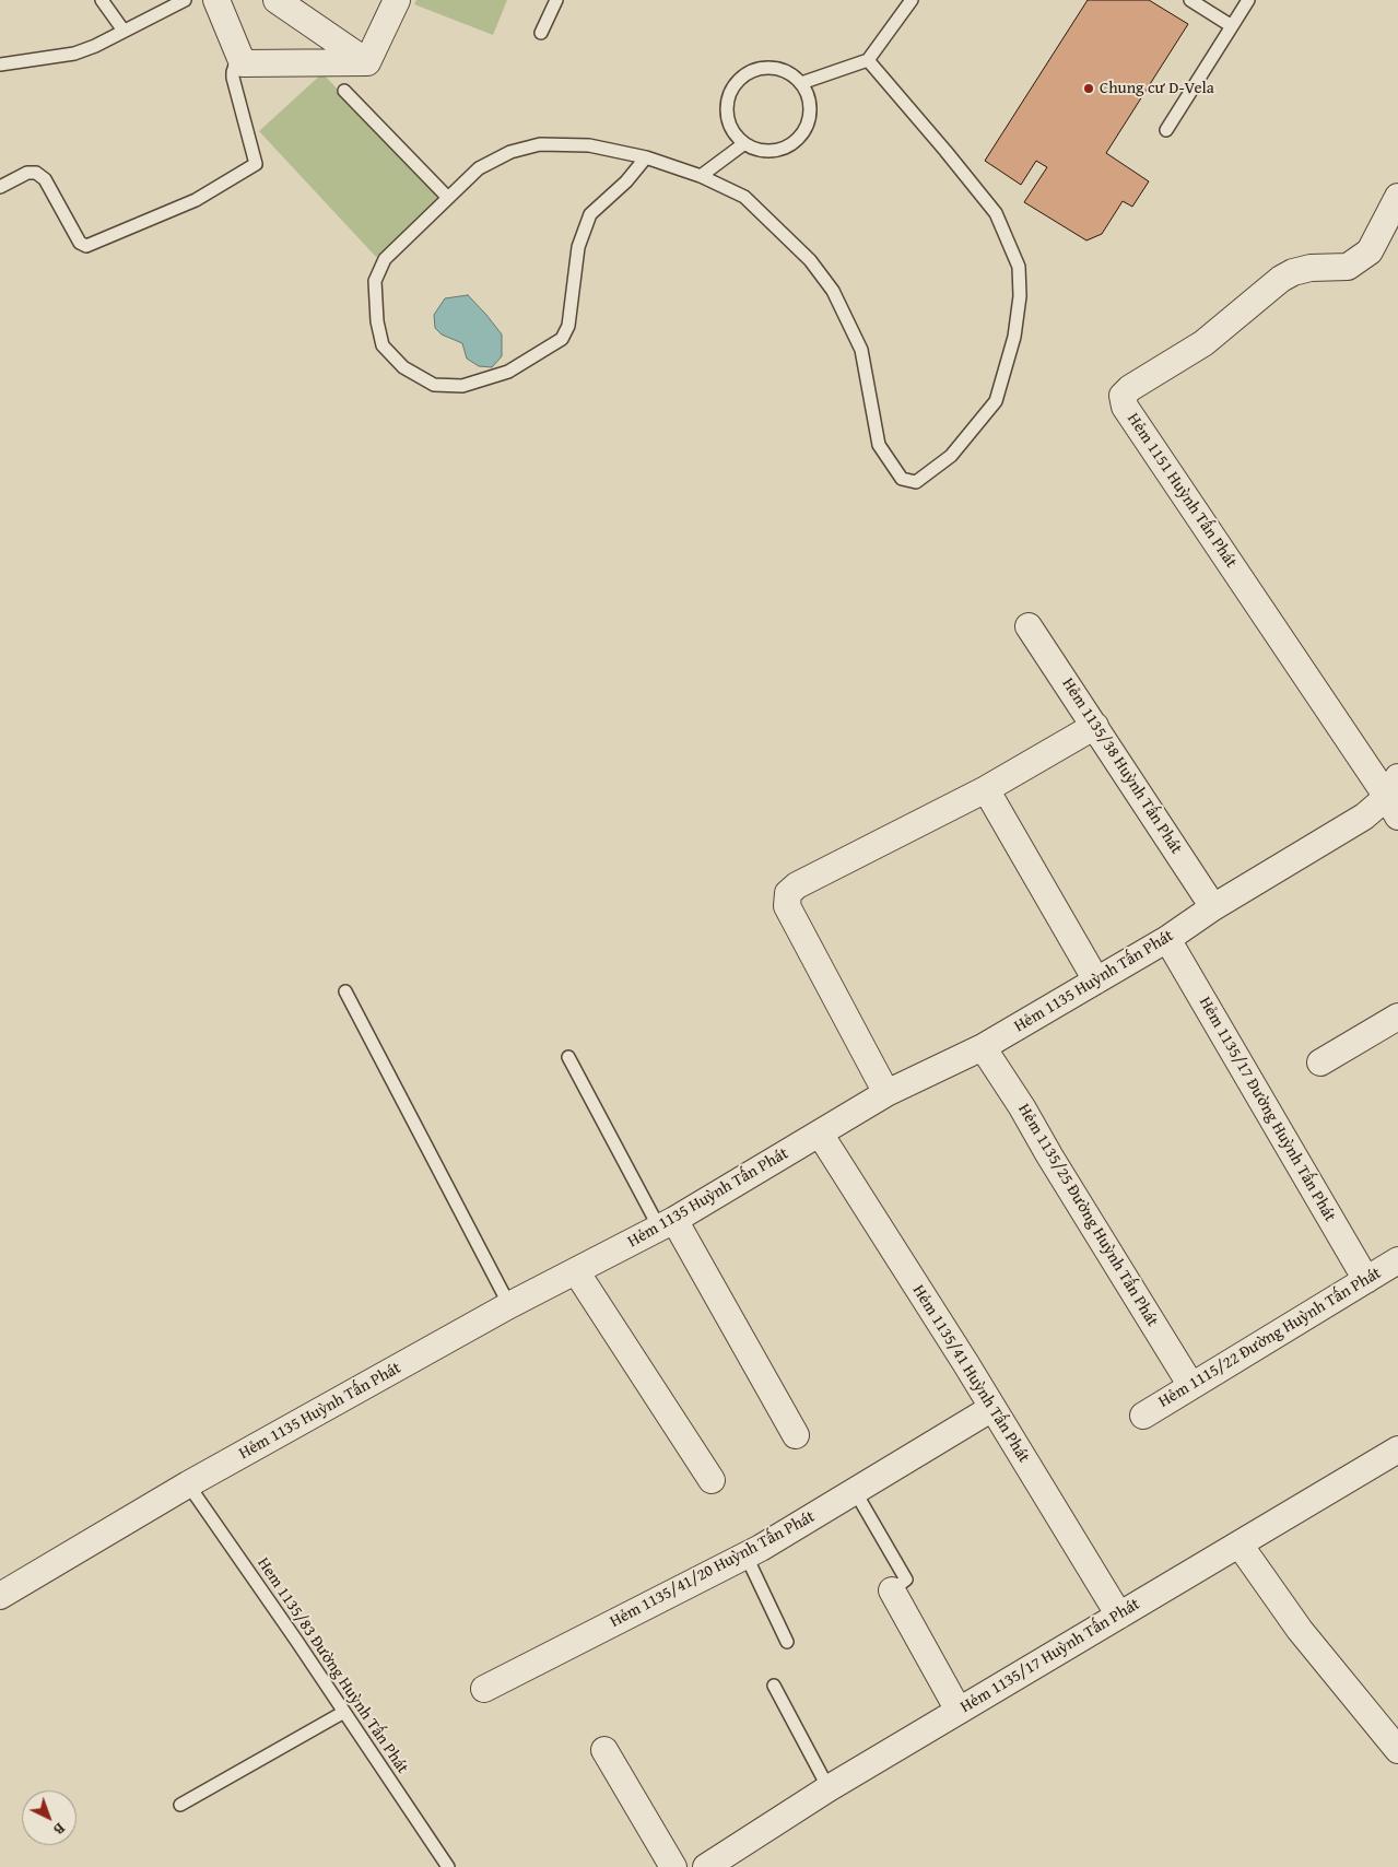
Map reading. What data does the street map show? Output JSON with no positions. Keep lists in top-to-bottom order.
{
  "streets": {
    "street": [
      "Hẻm 1151 Huỳnh Tấn Phát",
      "Hẻm 1135/38 Huỳnh Tấn Phát",
      "Hẻm 1135 Huỳnh Tấn Phát",
      "Hẻm 1135/17 Đường Huỳnh Tấn Phát",
      "Hẻm 1135/25 Đường Huỳnh Tấn Phát",
      "Hẻm 1115/22 Đường Huỳnh Tấn Phát",
      "Hẻm 1135/41 Huỳnh Tấn Phát",
      "Hẻm 1135/41/20 Huỳnh Tấn Phát",
      "Hẻm 1135/17 Huỳnh Tấn Phát"
    ],
    "lane": ["Hem 1135/83 Đường Huỳnh Tấn Phát"]
  },
  "crossings": [
    ["Hẻm 1151 Huỳnh Tấn Phát", "Hẻm 1135 Huỳnh Tấn Phát"],
    ["Hẻm 1135/38 Huỳnh Tấn Phát", "Hẻm 1135 Huỳnh Tấn Phát"],
    ["Hẻm 1135 Huỳnh Tấn Phát", "Hẻm 1135/17 Đường Huỳnh Tấn Phát"],
    ["Hẻm 1135 Huỳnh Tấn Phát", "Hẻm 1135/25 Đường Huỳnh Tấn Phát"],
    ["Hẻm 1135 Huỳnh Tấn Phát", "Hẻm 1135/41 Huỳnh Tấn Phát"],
    ["Hẻm 1135 Huỳnh Tấn Phát", "Hem 1135/83 Đường Huỳnh Tấn Phát"],
    ["Hẻm 1135/17 Đường Huỳnh Tấn Phát", "Hẻm 1115/22 Đường Huỳnh Tấn Phát"],
    ["Hẻm 1135/25 Đường Huỳnh Tấn Phát", "Hẻm 1115/22 Đường Huỳnh Tấn Phát"],
    ["Hẻm 1135/41 Huỳnh Tấn Phát", "Hẻm 1135/41/20 Huỳnh Tấn Phát"],
    ["Hẻm 1135/41 Huỳnh Tấn Phát", "Hẻm 1135/17 Huỳnh Tấn Phát"]
  ],
  "places": ["Chung cư D-Vela"],
  "north": "bottom right"
}
